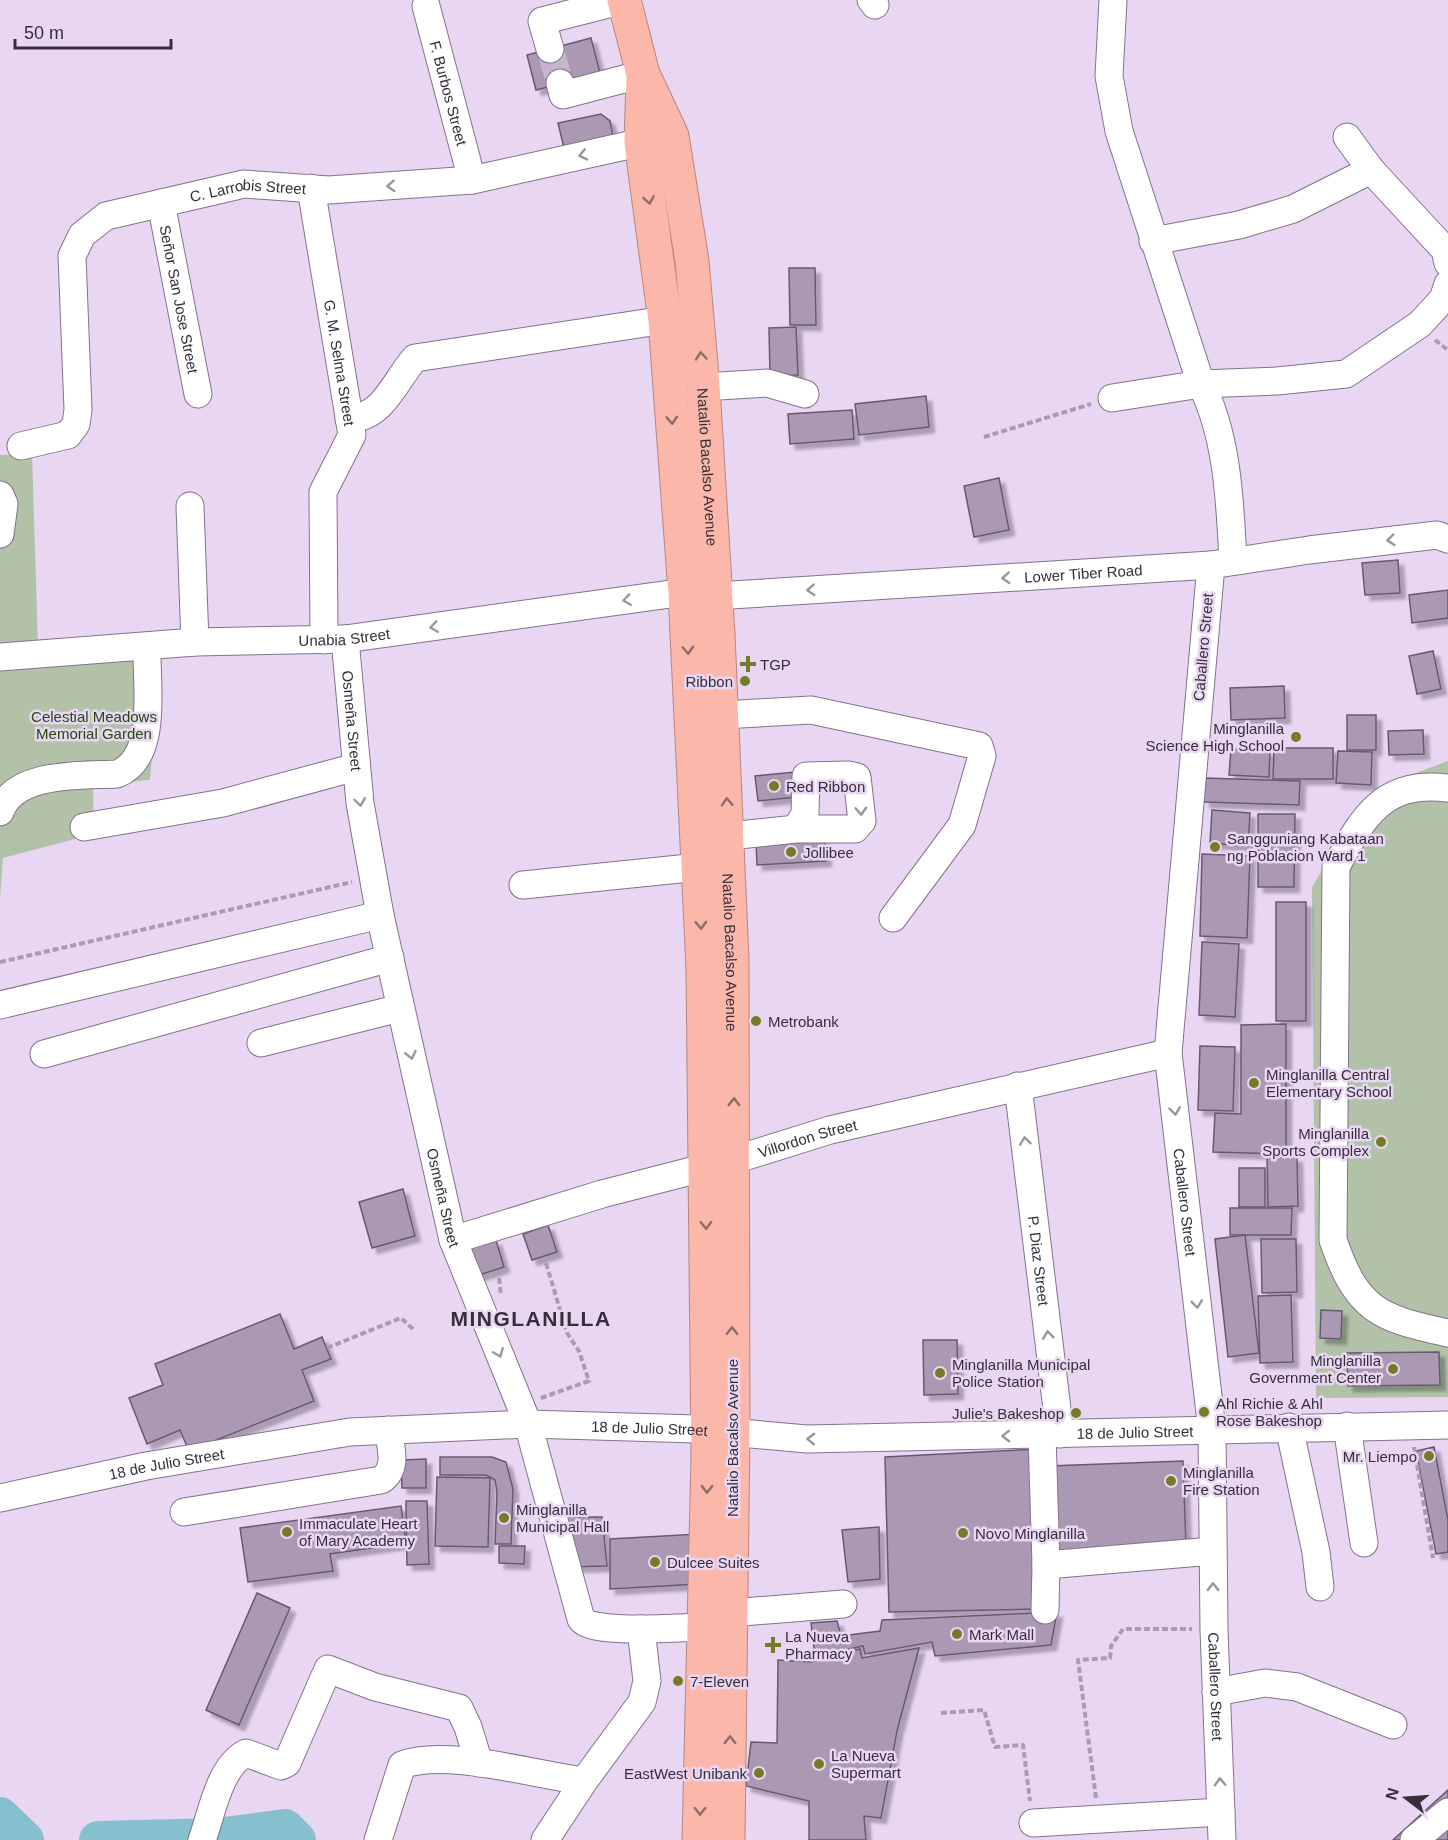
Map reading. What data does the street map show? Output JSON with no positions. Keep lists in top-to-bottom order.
{
  "streets": {
    "highway": ["Natalio Bacalso Avenue"],
    "street": [
      "F. Burbos Street",
      "C. Larrobis Street",
      "Señor San Jose Street",
      "G. M. Selma Street",
      "Lower Tiber Road",
      "Unabia Street",
      "Caballero Street",
      "Osmeña Street",
      "Villordon Street",
      "P. Diaz Street",
      "18 de Julio Street"
    ]
  },
  "crossings": [
    ["F. Burbos Street", "C. Larrobis Street"],
    ["C. Larrobis Street", "Señor San Jose Street"],
    ["C. Larrobis Street", "G. M. Selma Street"],
    ["C. Larrobis Street", "Natalio Bacalso Avenue"],
    ["G. M. Selma Street", "Unabia Street"],
    ["G. M. Selma Street", "Osmeña Street"],
    ["Natalio Bacalso Avenue", "Lower Tiber Road"],
    ["Natalio Bacalso Avenue", "Unabia Street"],
    ["Natalio Bacalso Avenue", "Osmeña Street"],
    ["Natalio Bacalso Avenue", "Villordon Street"],
    ["Natalio Bacalso Avenue", "18 de Julio Street"],
    ["Lower Tiber Road", "Unabia Street"],
    ["Lower Tiber Road", "Caballero Street"],
    ["Unabia Street", "Osmeña Street"],
    ["Caballero Street", "Villordon Street"],
    ["Caballero Street", "18 de Julio Street"],
    ["Osmeña Street", "Villordon Street"],
    ["Osmeña Street", "18 de Julio Street"],
    ["Villordon Street", "P. Diaz Street"],
    ["P. Diaz Street", "18 de Julio Street"]
  ],
  "one_way": ["Unabia Street", "Osmeña Street", "P. Diaz Street"],
  "districts": ["MINGLANILLA"],
  "parks": ["Celestial Meadows Memorial Garden"],
  "places": {
    "health": ["TGP", "La Nueva Pharmacy"],
    "other": [
      "Ribbon",
      "Minglanilla Science High School",
      "Red Ribbon",
      "Sangguniang Kabataan ng Poblacion Ward 1",
      "Jollibee",
      "Metrobank",
      "Minglanilla Central Elementary School",
      "Minglanilla Sports Complex",
      "Minglanilla Government Center",
      "Minglanilla Municipal Police Station",
      "Ahl Richie & Ahl Rose Bakeshop",
      "Julie's Bakeshop",
      "Mr. Liempo",
      "Minglanilla Fire Station",
      "Minglanilla Municipal Hall",
      "Immaculate Heart of Mary Academy",
      "Novo Minglanilla",
      "Dulcee Suites",
      "Mark Mall",
      "7-Eleven",
      "La Nueva Supermart",
      "EastWest Unibank"
    ]
  },
  "scale_bar": "50 m",
  "north": "left"
}
